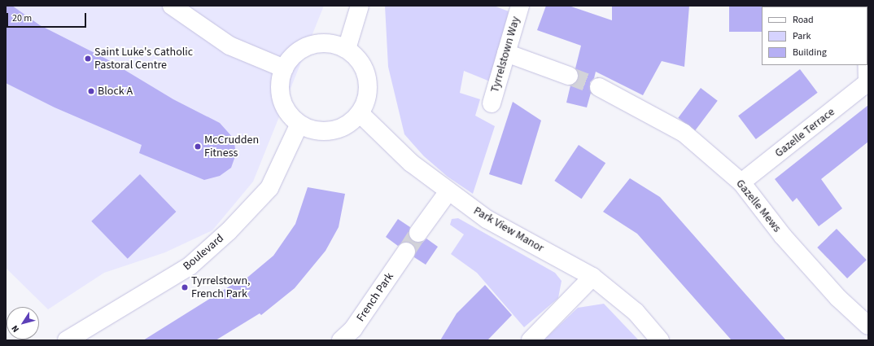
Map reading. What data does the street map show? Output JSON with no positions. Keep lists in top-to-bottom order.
{
  "streets": {
    "street": [
      "Tyrrelstown Way",
      "Gazelle Terrace",
      "Gazelle Mews",
      "Park View Manor",
      "Boulevard",
      "French Park"
    ]
  },
  "crossings": [
    ["Gazelle Terrace", "Gazelle Mews"],
    ["Park View Manor", "Boulevard"]
  ],
  "places": [
    "Saint Luke's Catholic Pastoral Centre",
    "Block A",
    "McCrudden Fitness",
    "Tyrrelstown, French Park"
  ],
  "legend": ["Road", "Park", "Building"],
  "scale_bar": "20 m",
  "north": "bottom left"
}
